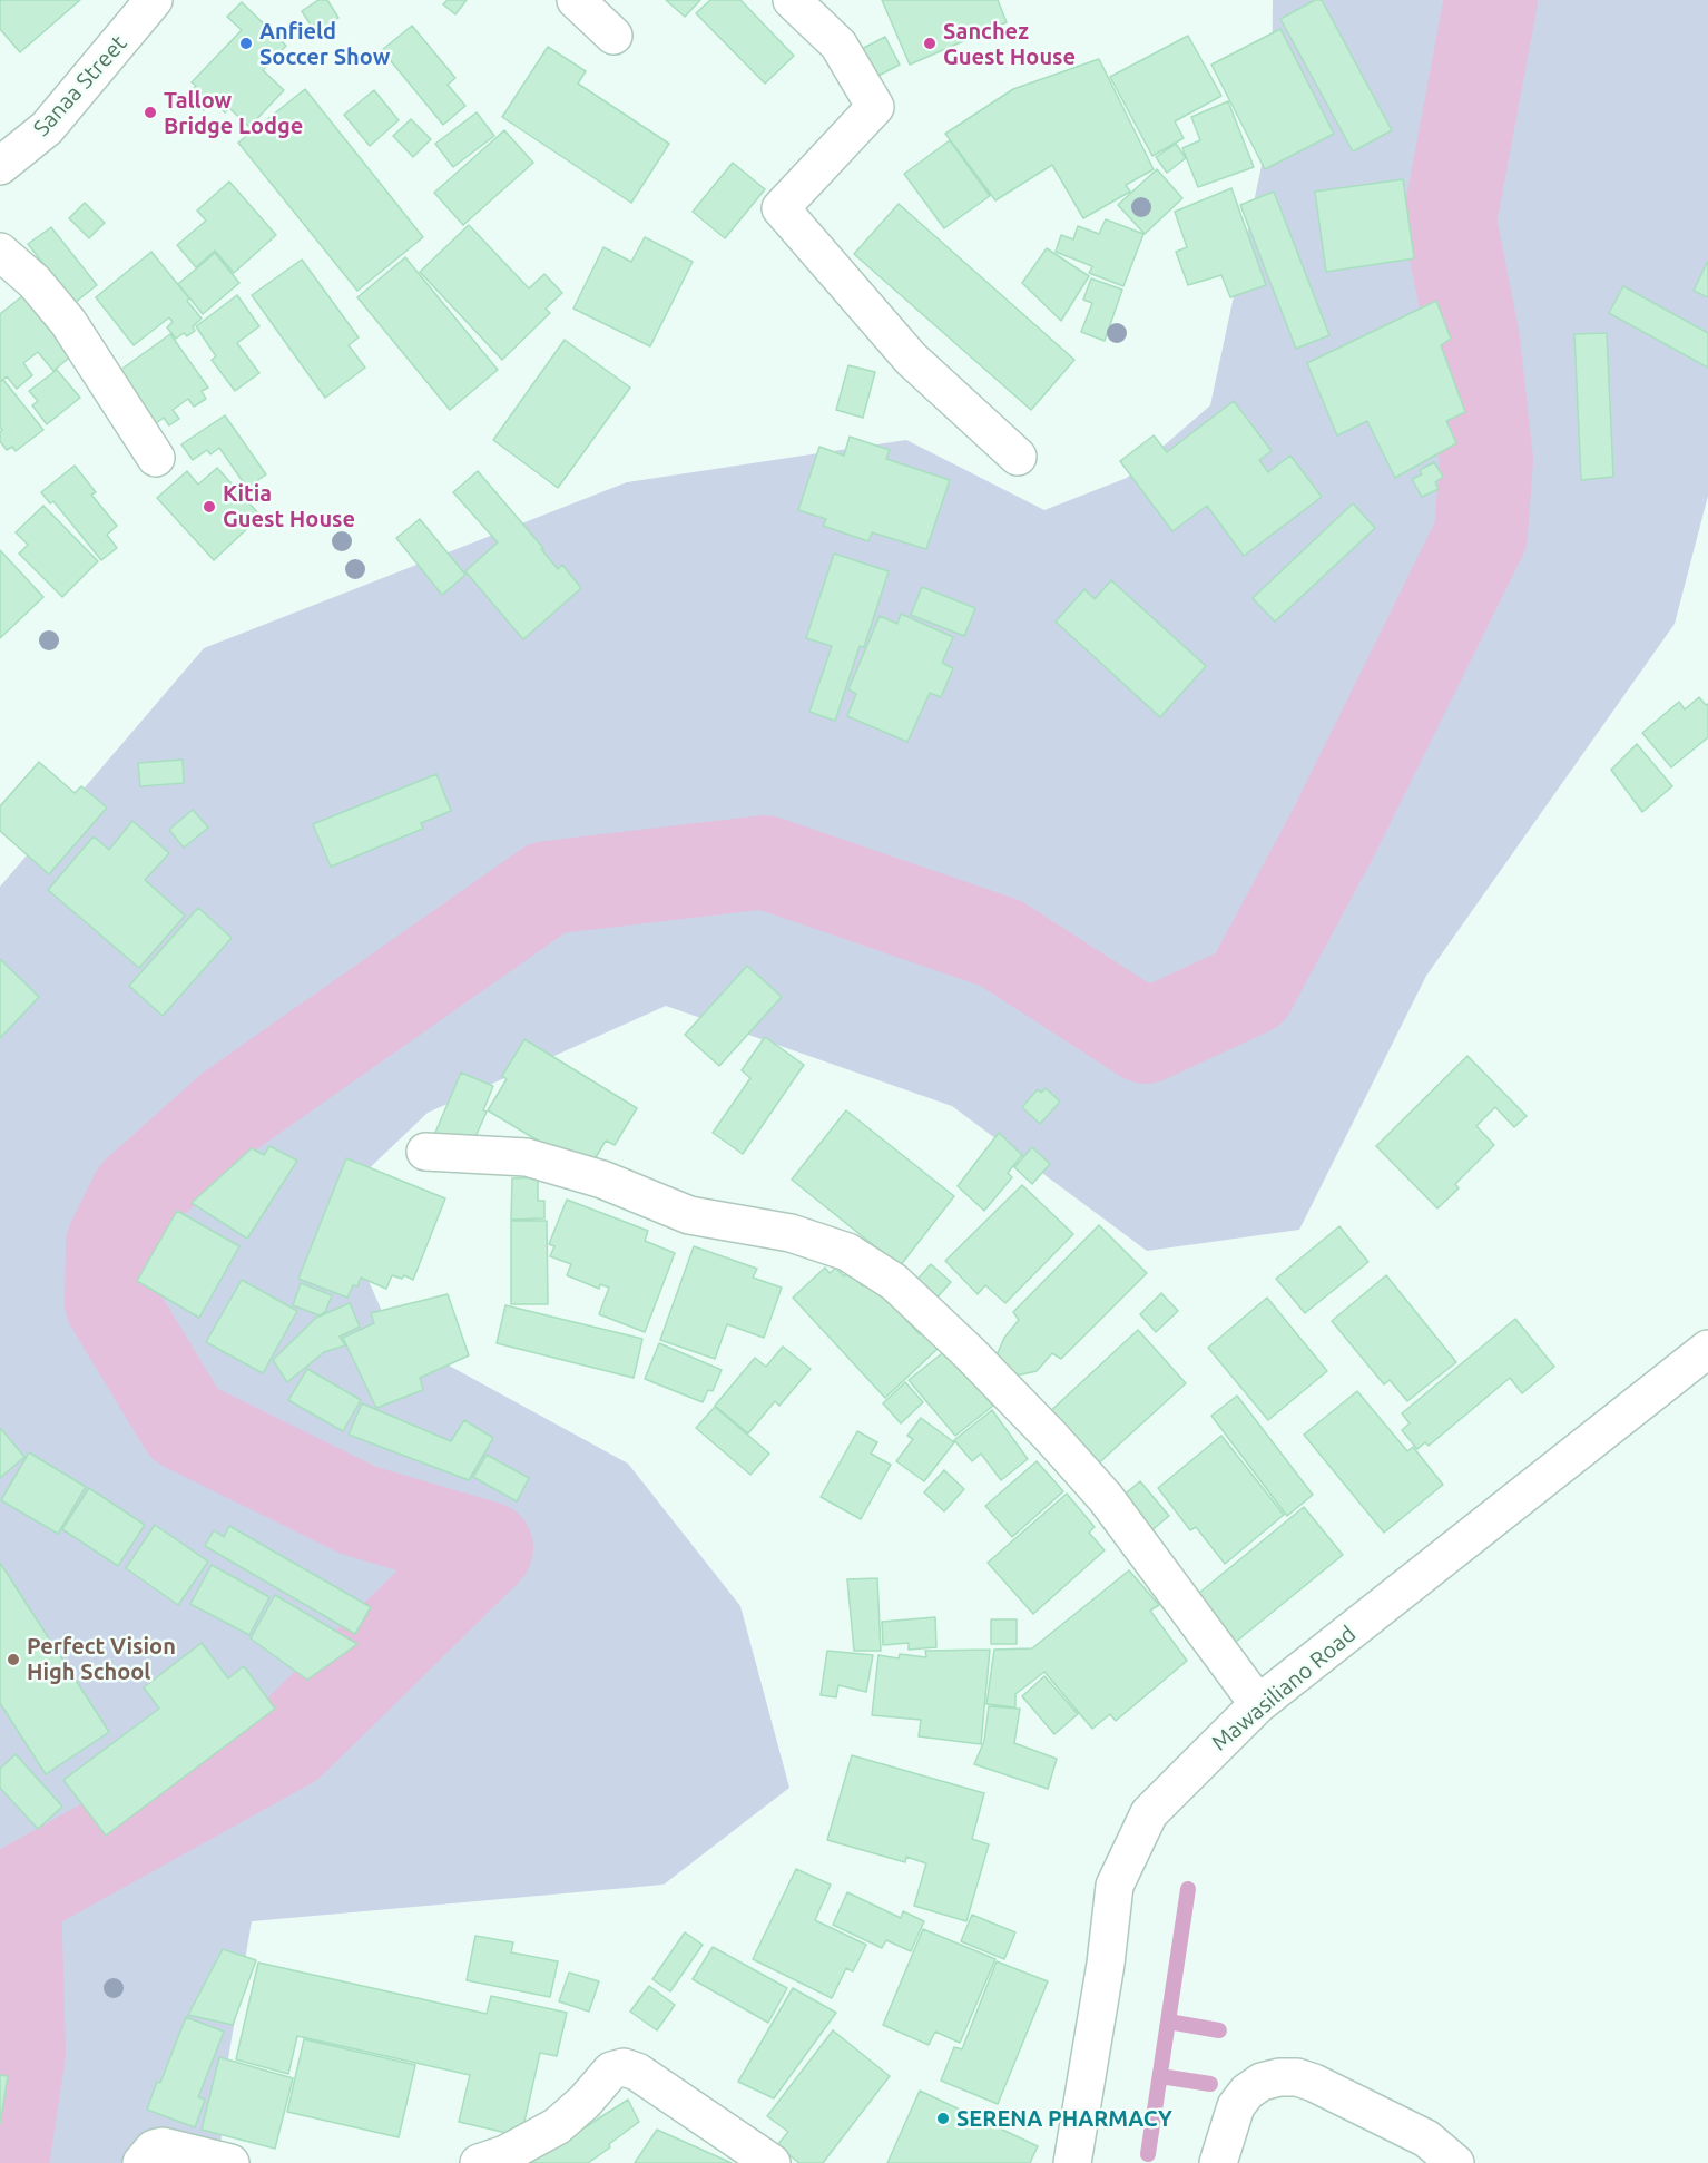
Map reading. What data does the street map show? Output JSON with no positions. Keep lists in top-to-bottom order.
{
  "streets": {
    "street": ["Sanaa Street", "Mawasiliano Road"]
  },
  "places": [
    "Anfield Soccer Show",
    "Sanchez Guest House",
    "Tallow Bridge Lodge",
    "Kitia Guest House",
    "Perfect Vision High School",
    "SERENA PHARMACY"
  ]
}
